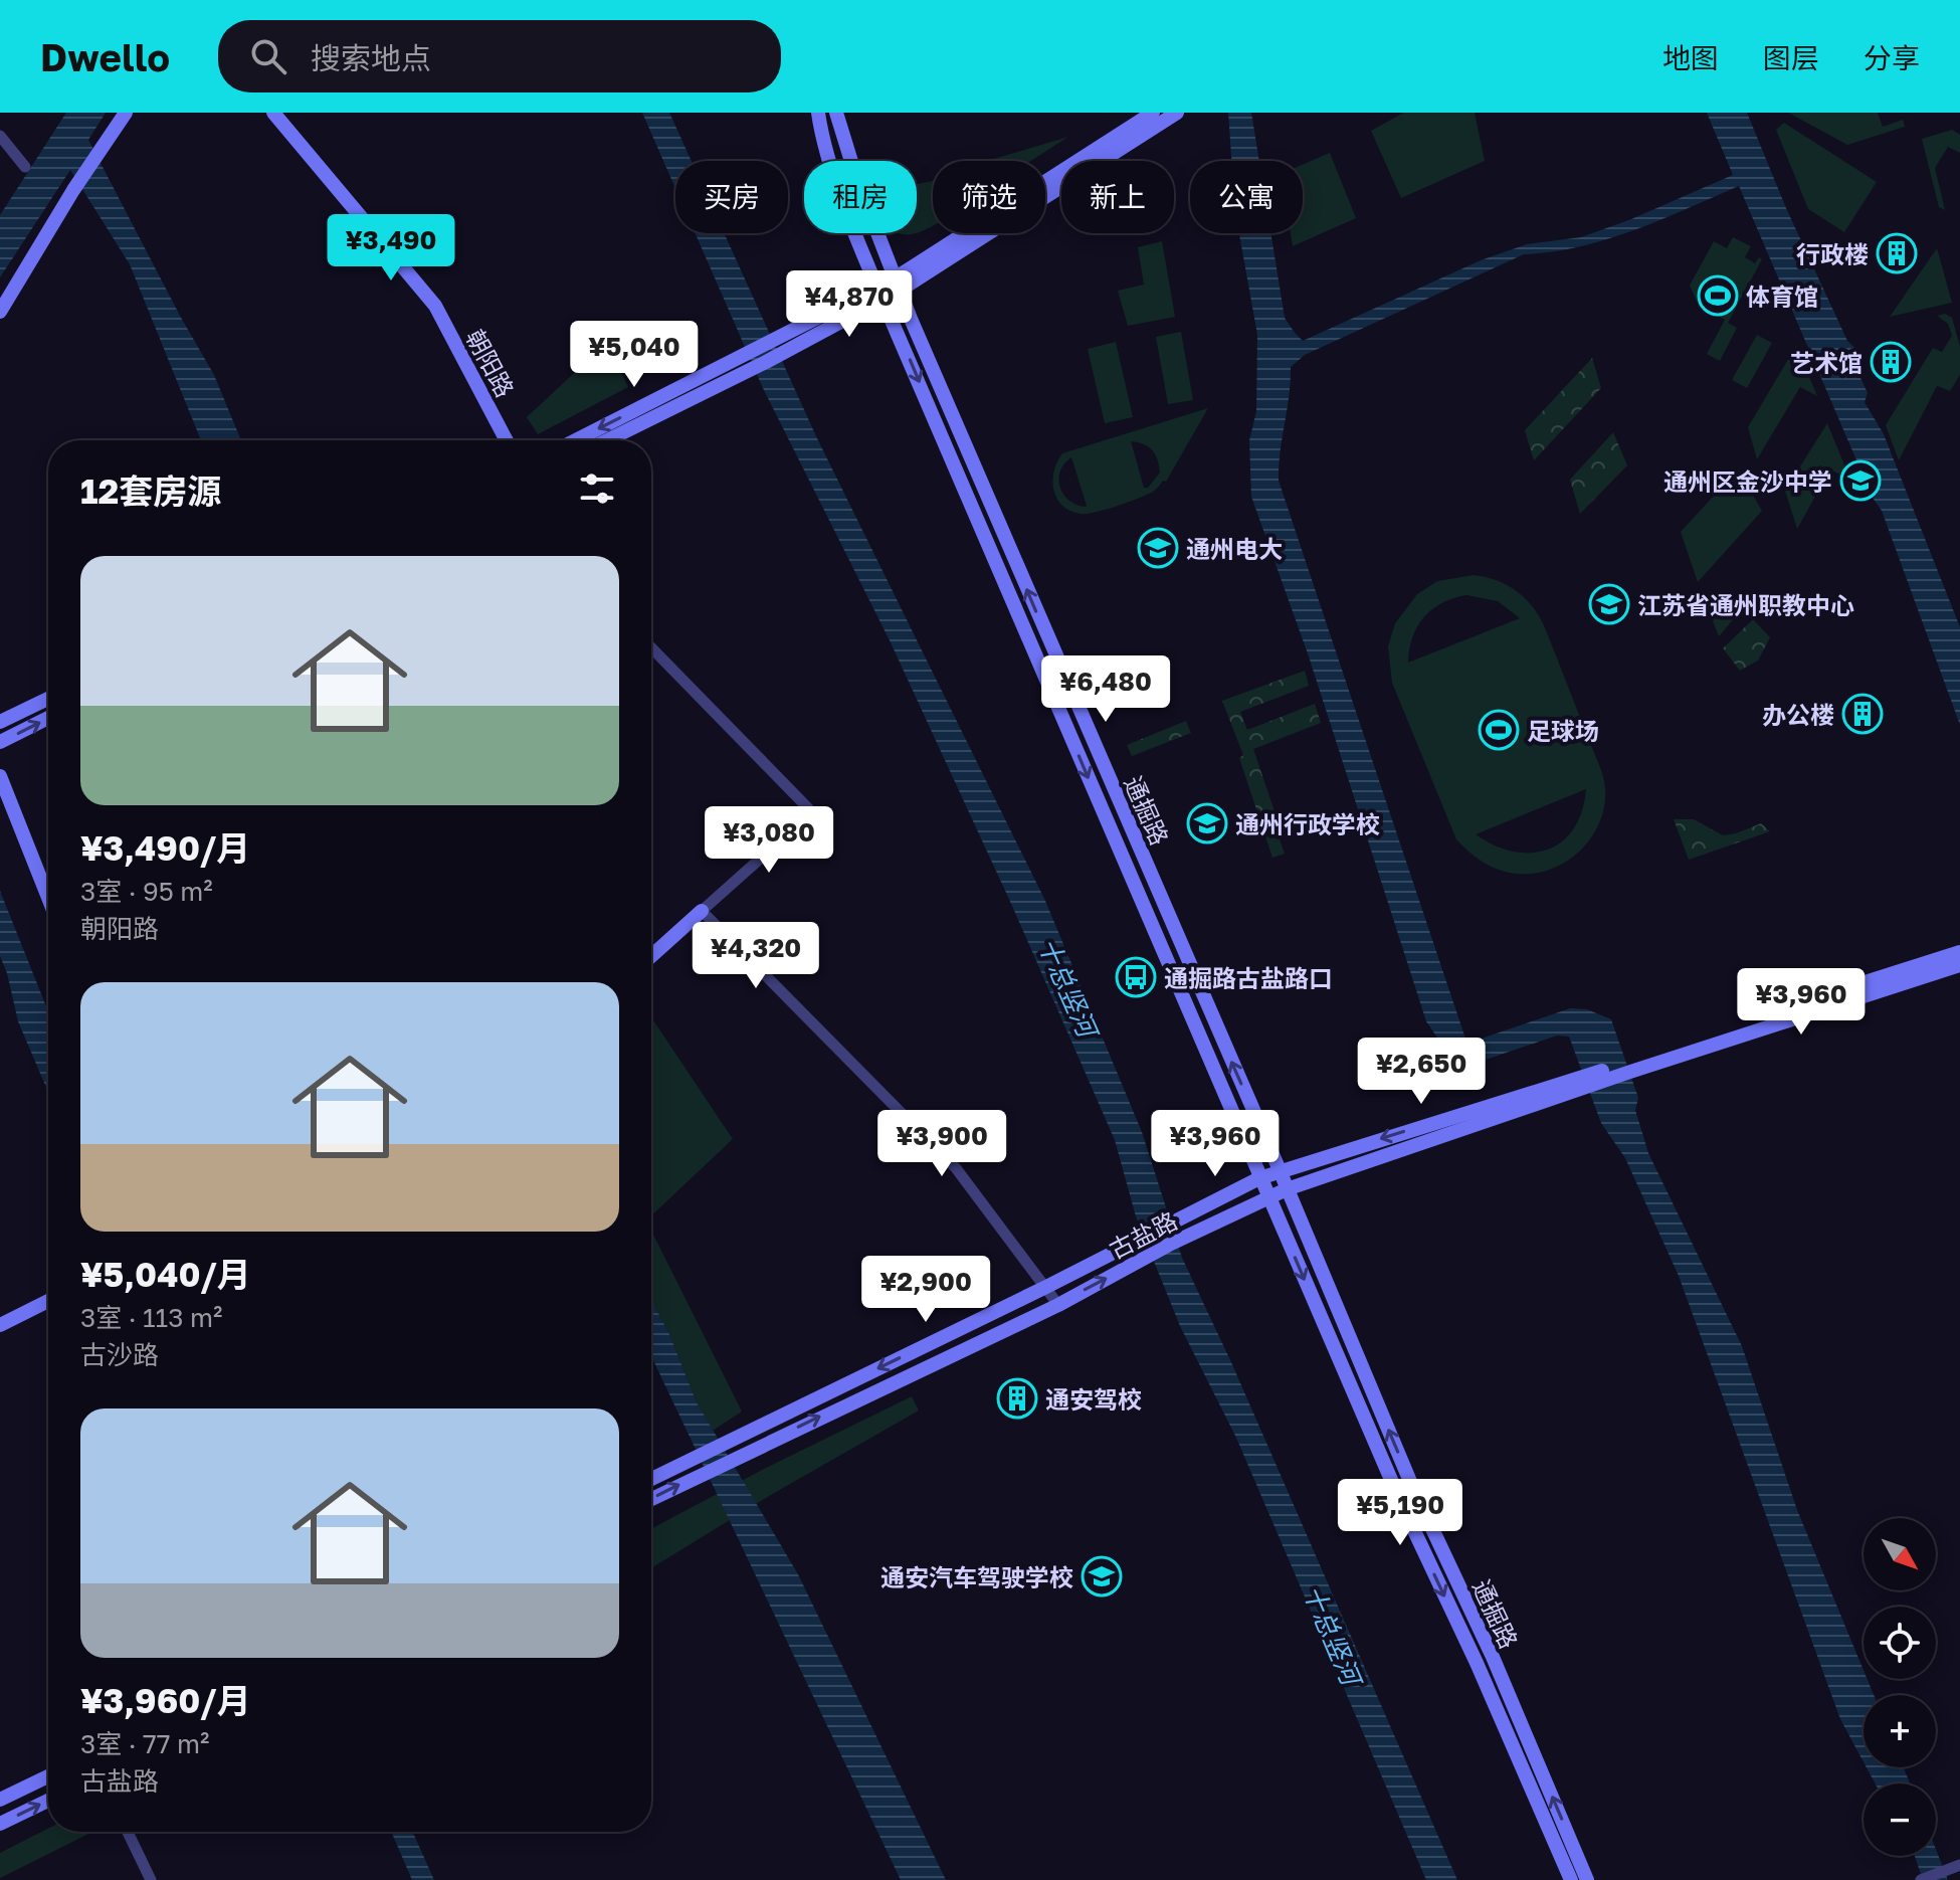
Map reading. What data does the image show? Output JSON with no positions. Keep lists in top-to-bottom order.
{
  "streets": {
    "main road": ["朝阳路", "通掘路", "古盐路"]
  },
  "crossings": [
    ["通掘路", "古盐路"]
  ],
  "water": ["十总竖河"],
  "places": {
    "building": [
      "行政楼",
      "艺术馆",
      "办公楼",
      "通安驾校"
    ],
    "sports": ["体育馆", "足球场"],
    "school or university": [
      "通州区金沙中学",
      "通州电大",
      "江苏省通州职教中心",
      "通州行政学校",
      "通安汽车驾驶学校"
    ],
    "bus stop": ["通掘路古盐路口"]
  },
  "north": "bottom right",
  "page": {
    "header": "Dwello",
    "search": "搜索地点",
    "nav": ["地图", "图层", "分享"],
    "chip": [
      "买房",
      "租房",
      "筛选",
      "新上",
      "公寓"
    ],
    "price": [
      "¥3,490",
      "¥4,870",
      "¥5,040",
      "¥6,480",
      "¥3,080",
      "¥4,320",
      "¥3,960",
      "¥2,650",
      "¥3,900",
      "¥3,960",
      "¥2,900",
      "¥5,190"
    ],
    "heading": "12套房源",
    "list": [
      {
        "name": "¥3,490/月",
        "note": "3室 · 95 m² · 朝阳路"
      },
      {
        "name": "¥5,040/月",
        "note": "3室 · 113 m² · 古沙路"
      },
      {
        "name": "¥3,960/月",
        "note": "3室 · 77 m² · 古盐路"
      }
    ],
    "map_buttons": ["+", "−"]
  }
}
